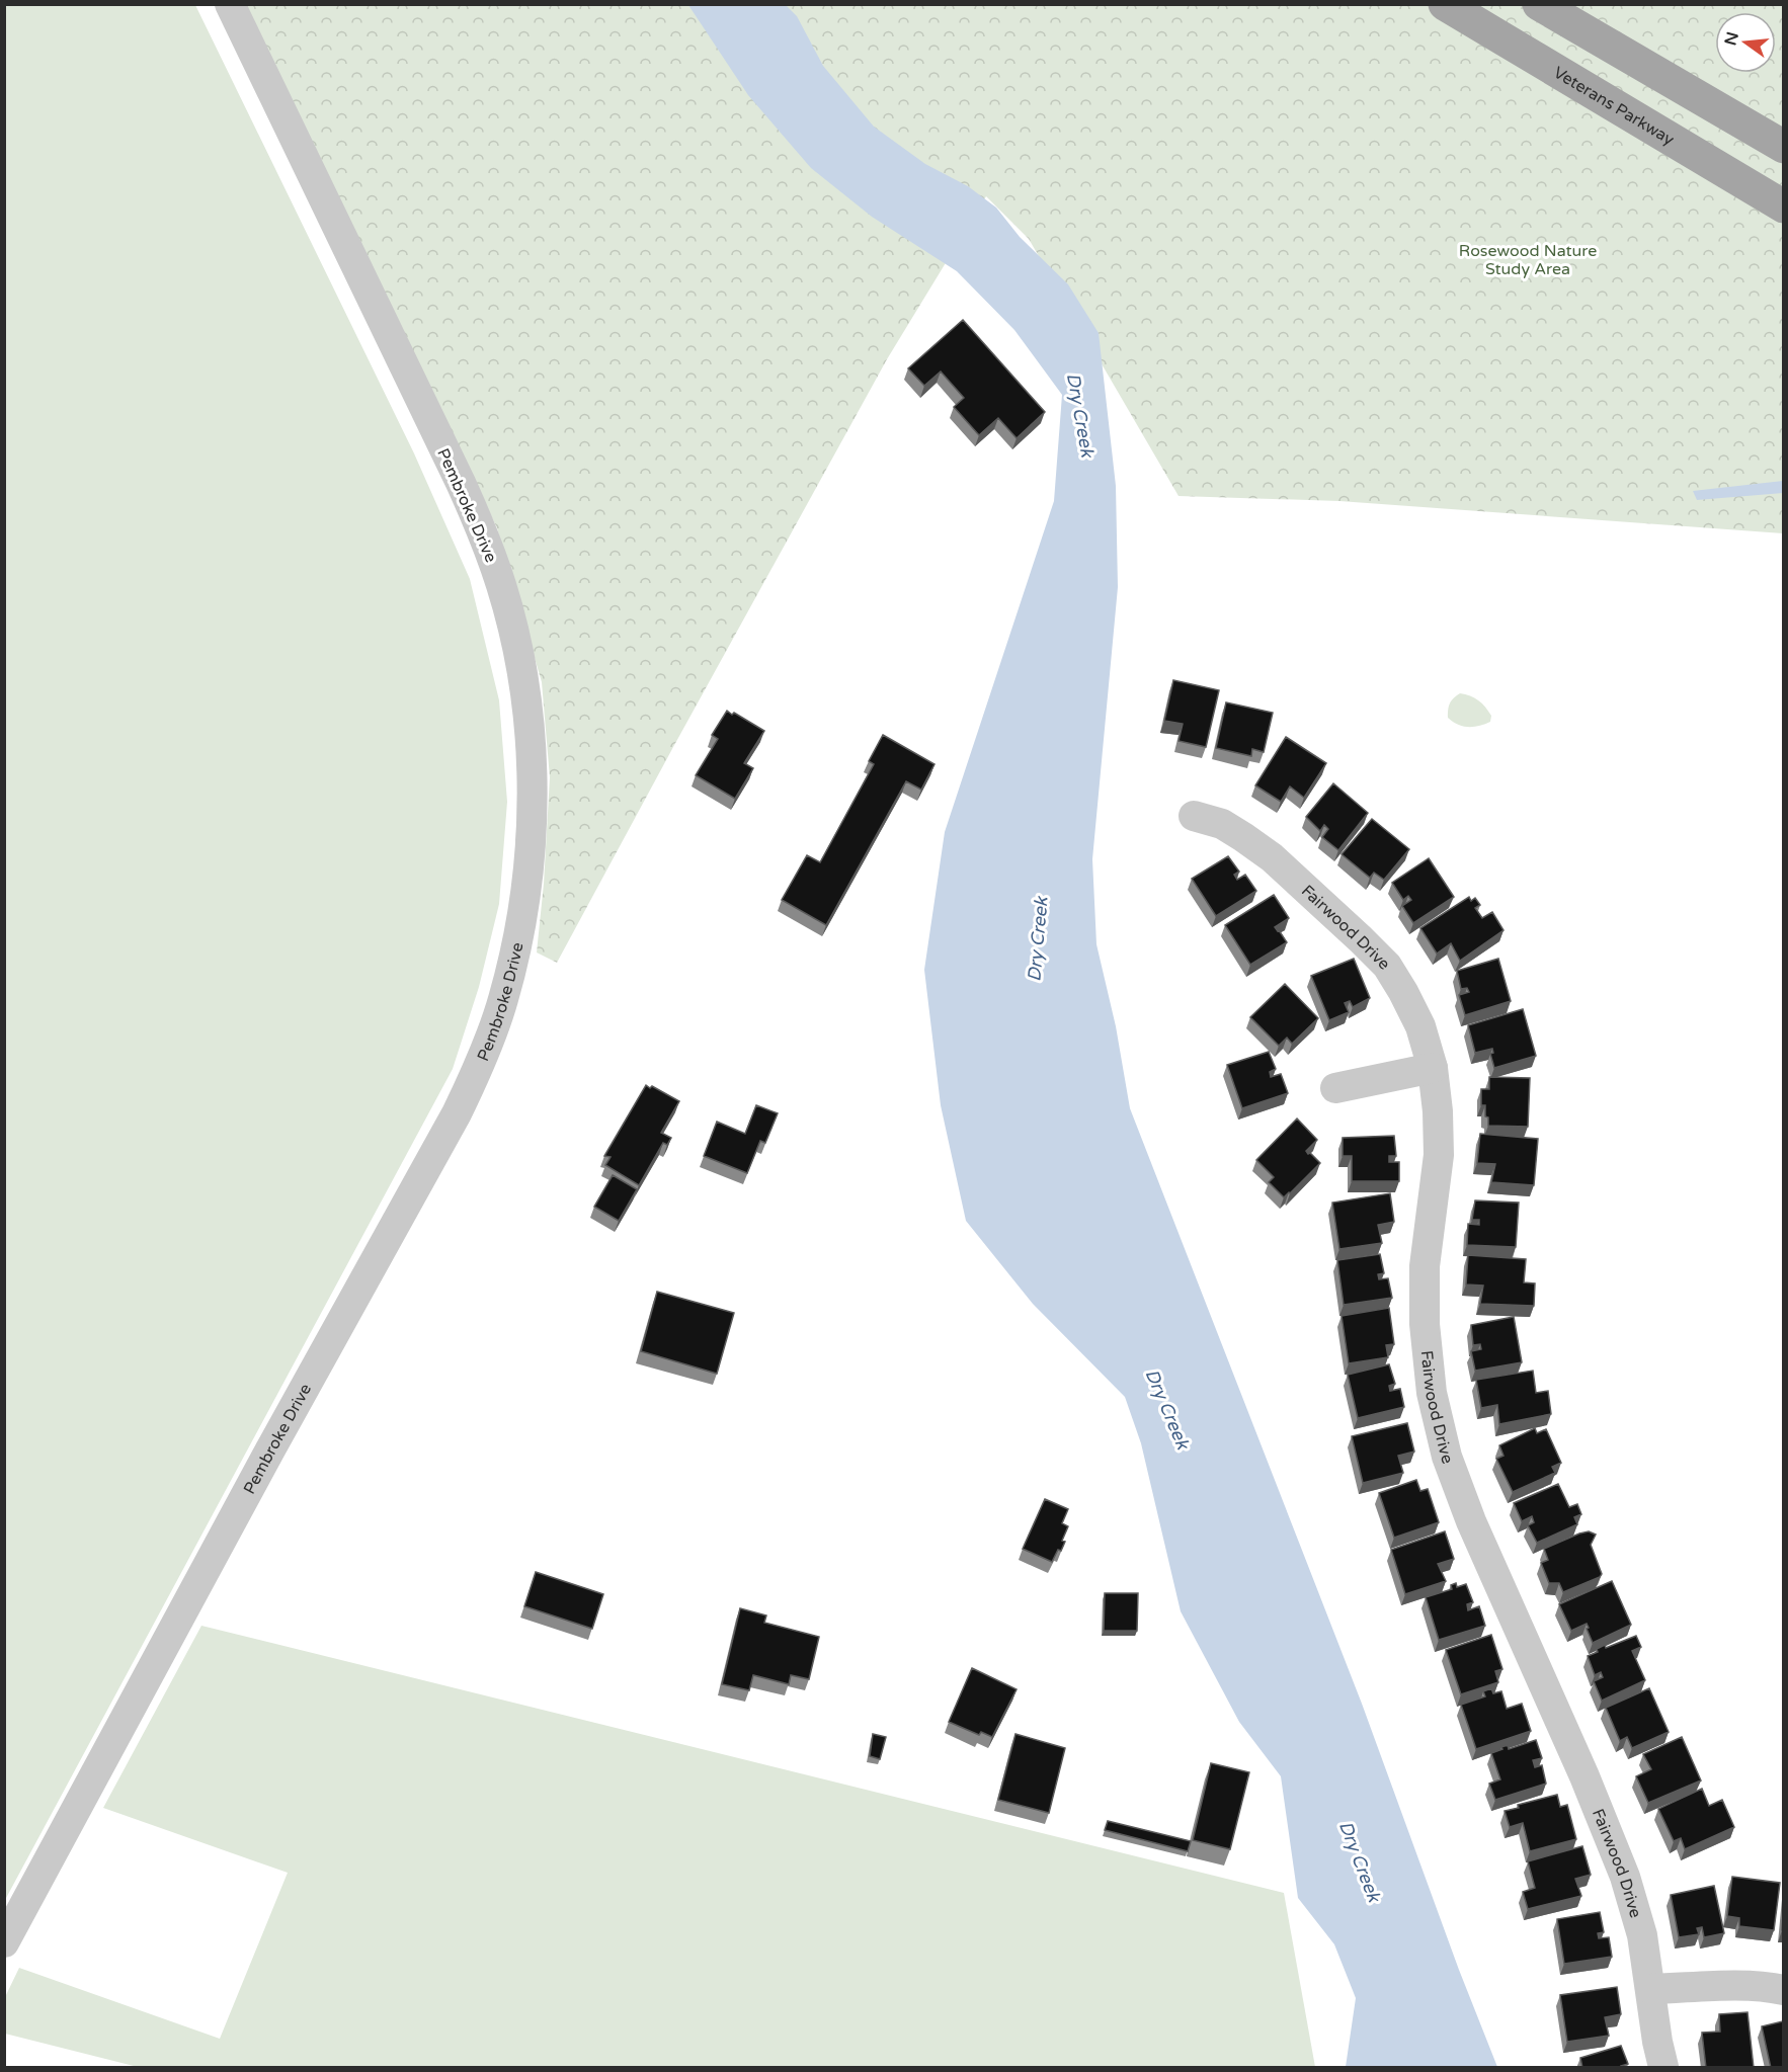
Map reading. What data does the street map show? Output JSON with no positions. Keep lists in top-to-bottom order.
{
  "streets": {
    "main road": ["Veterans Parkway"],
    "street": ["Pembroke Drive", "Fairwood Drive"]
  },
  "water": ["Dry Creek"],
  "parks": ["Rosewood Nature Study Area"],
  "north": "left"
}
